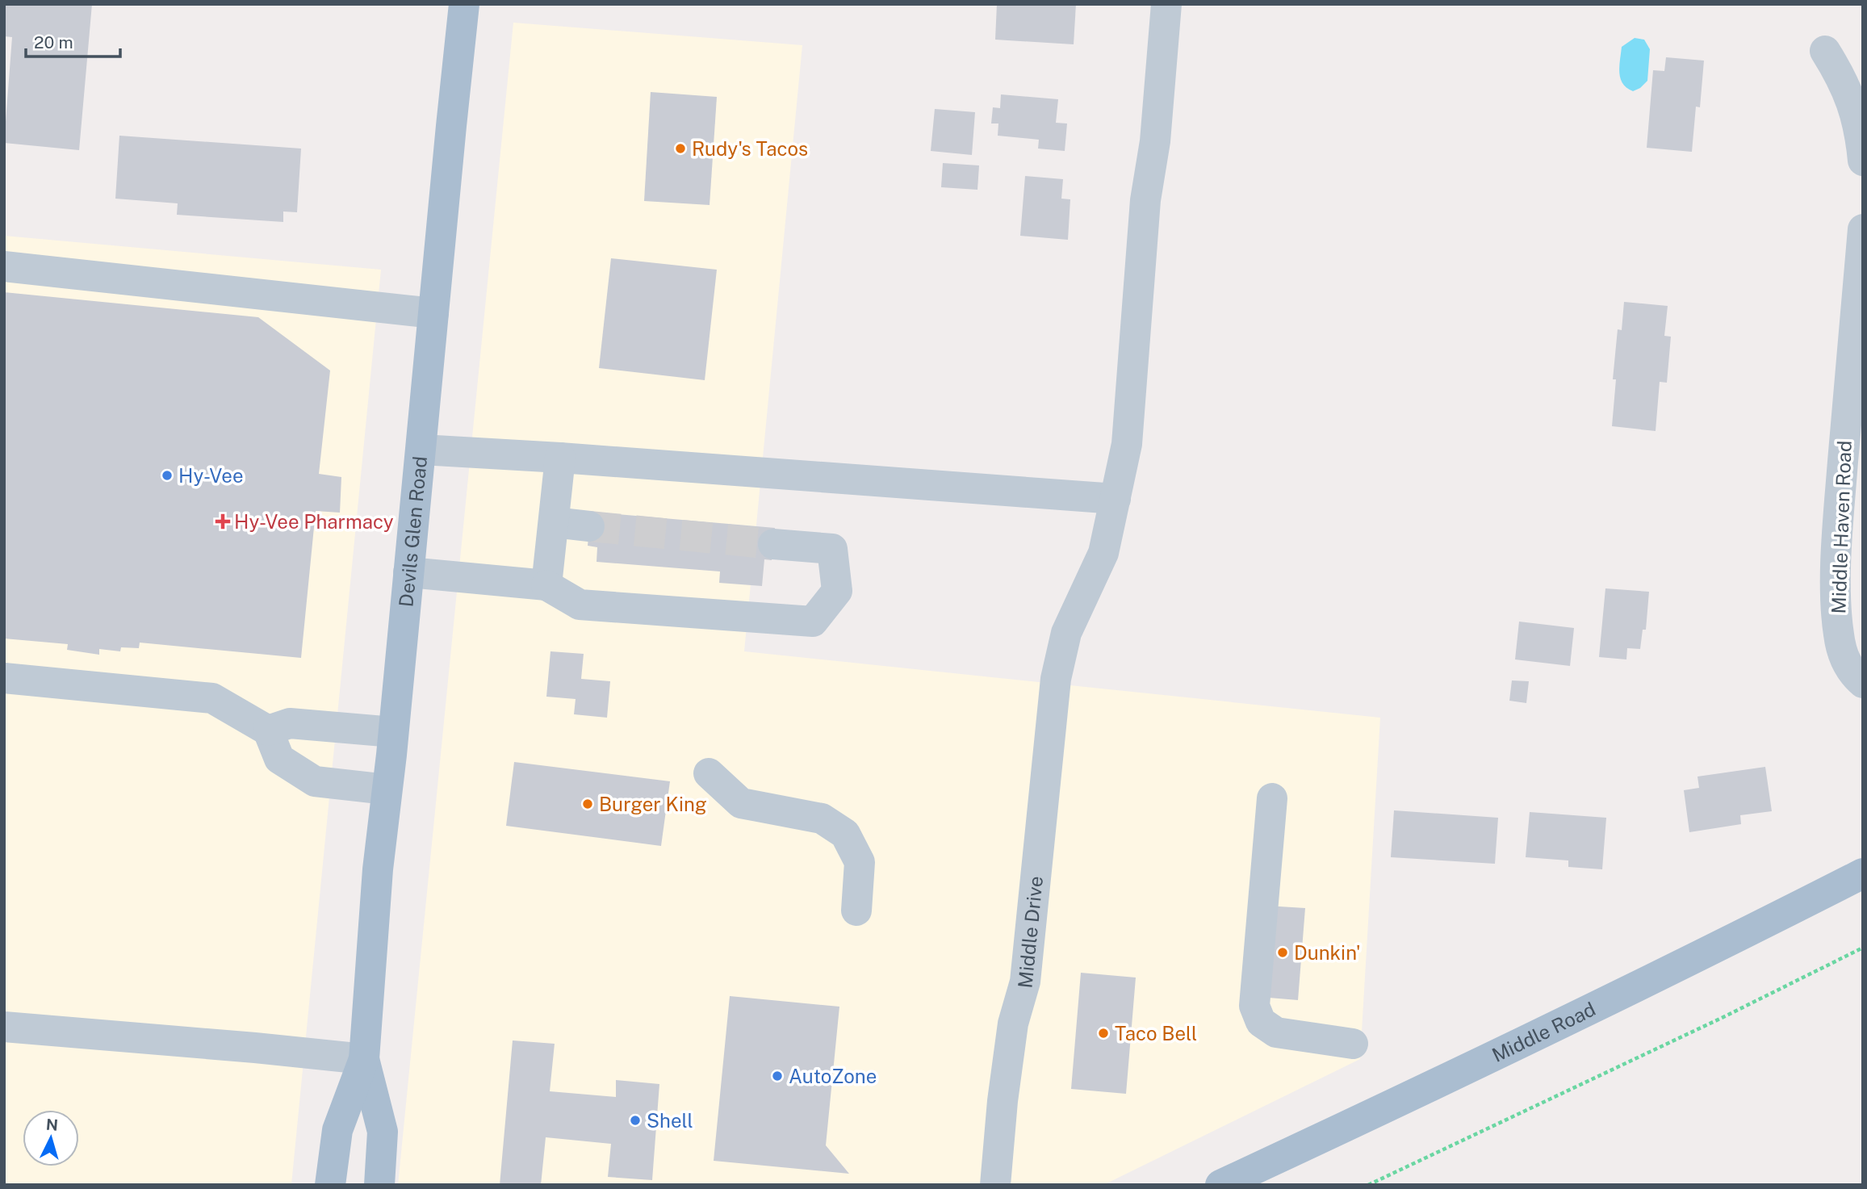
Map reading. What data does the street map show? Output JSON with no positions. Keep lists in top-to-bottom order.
{
  "streets": {
    "main road": ["Devils Glen Road", "Middle Road"],
    "street": ["Middle Haven Road", "Middle Drive"]
  },
  "places": {
    "other": [
      "Rudy's Tacos",
      "Hy-Vee",
      "Burger King",
      "Dunkin'",
      "Taco Bell",
      "AutoZone",
      "Shell"
    ],
    "health": ["Hy-Vee Pharmacy"]
  },
  "scale_bar": "20 m",
  "north": "top"
}
